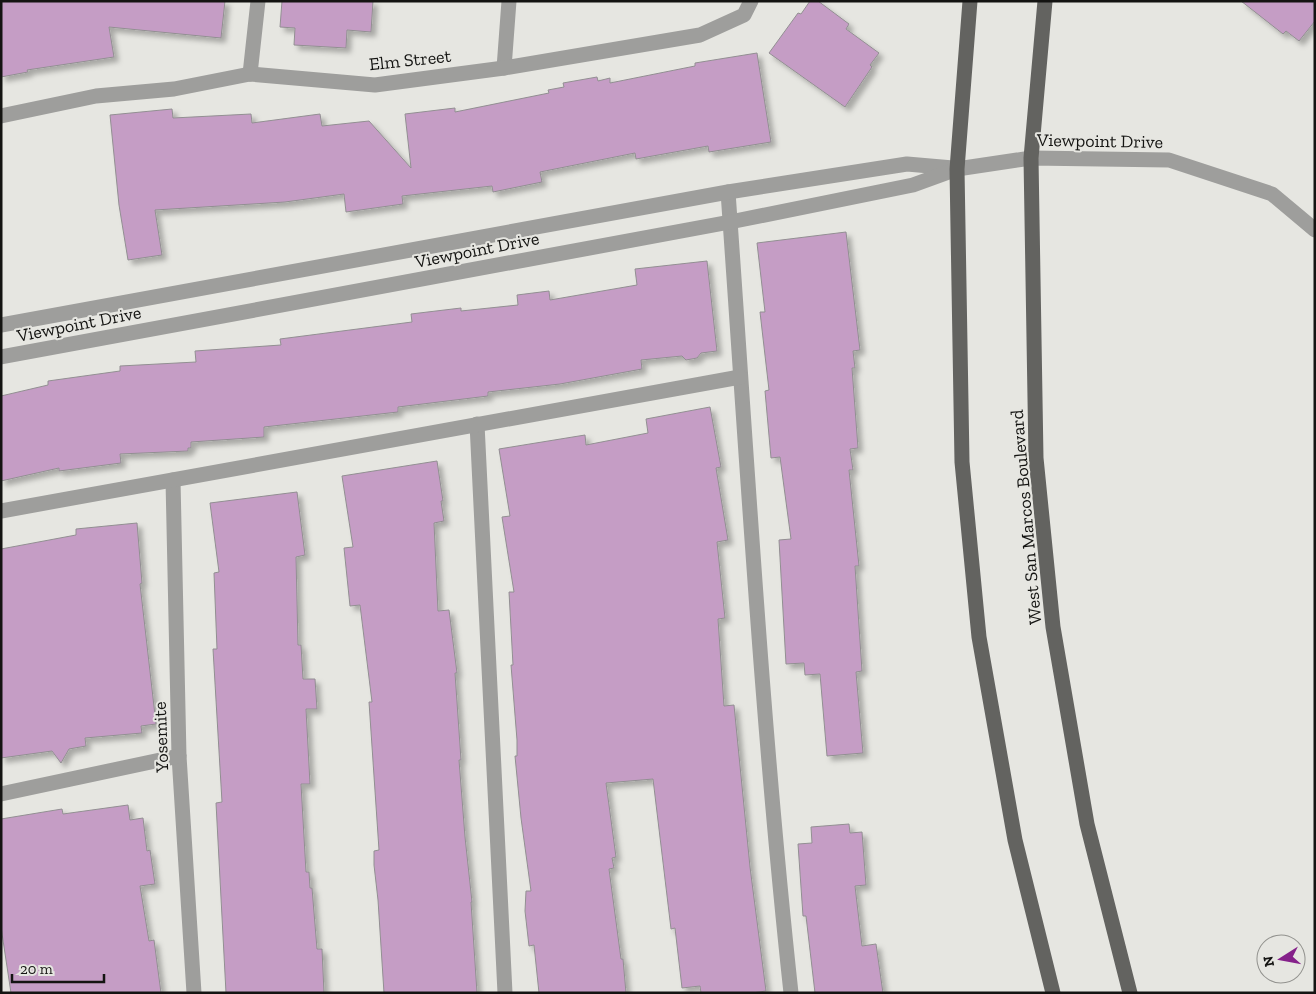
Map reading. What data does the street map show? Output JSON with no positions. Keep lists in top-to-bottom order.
{
  "streets": {
    "main road": ["West San Marcos Boulevard"],
    "street": ["Elm Street", "Viewpoint Drive", "Yosemite"]
  },
  "crossings": [
    ["Viewpoint Drive", "West San Marcos Boulevard"]
  ],
  "scale_bar": "20 m",
  "north": "left"
}
